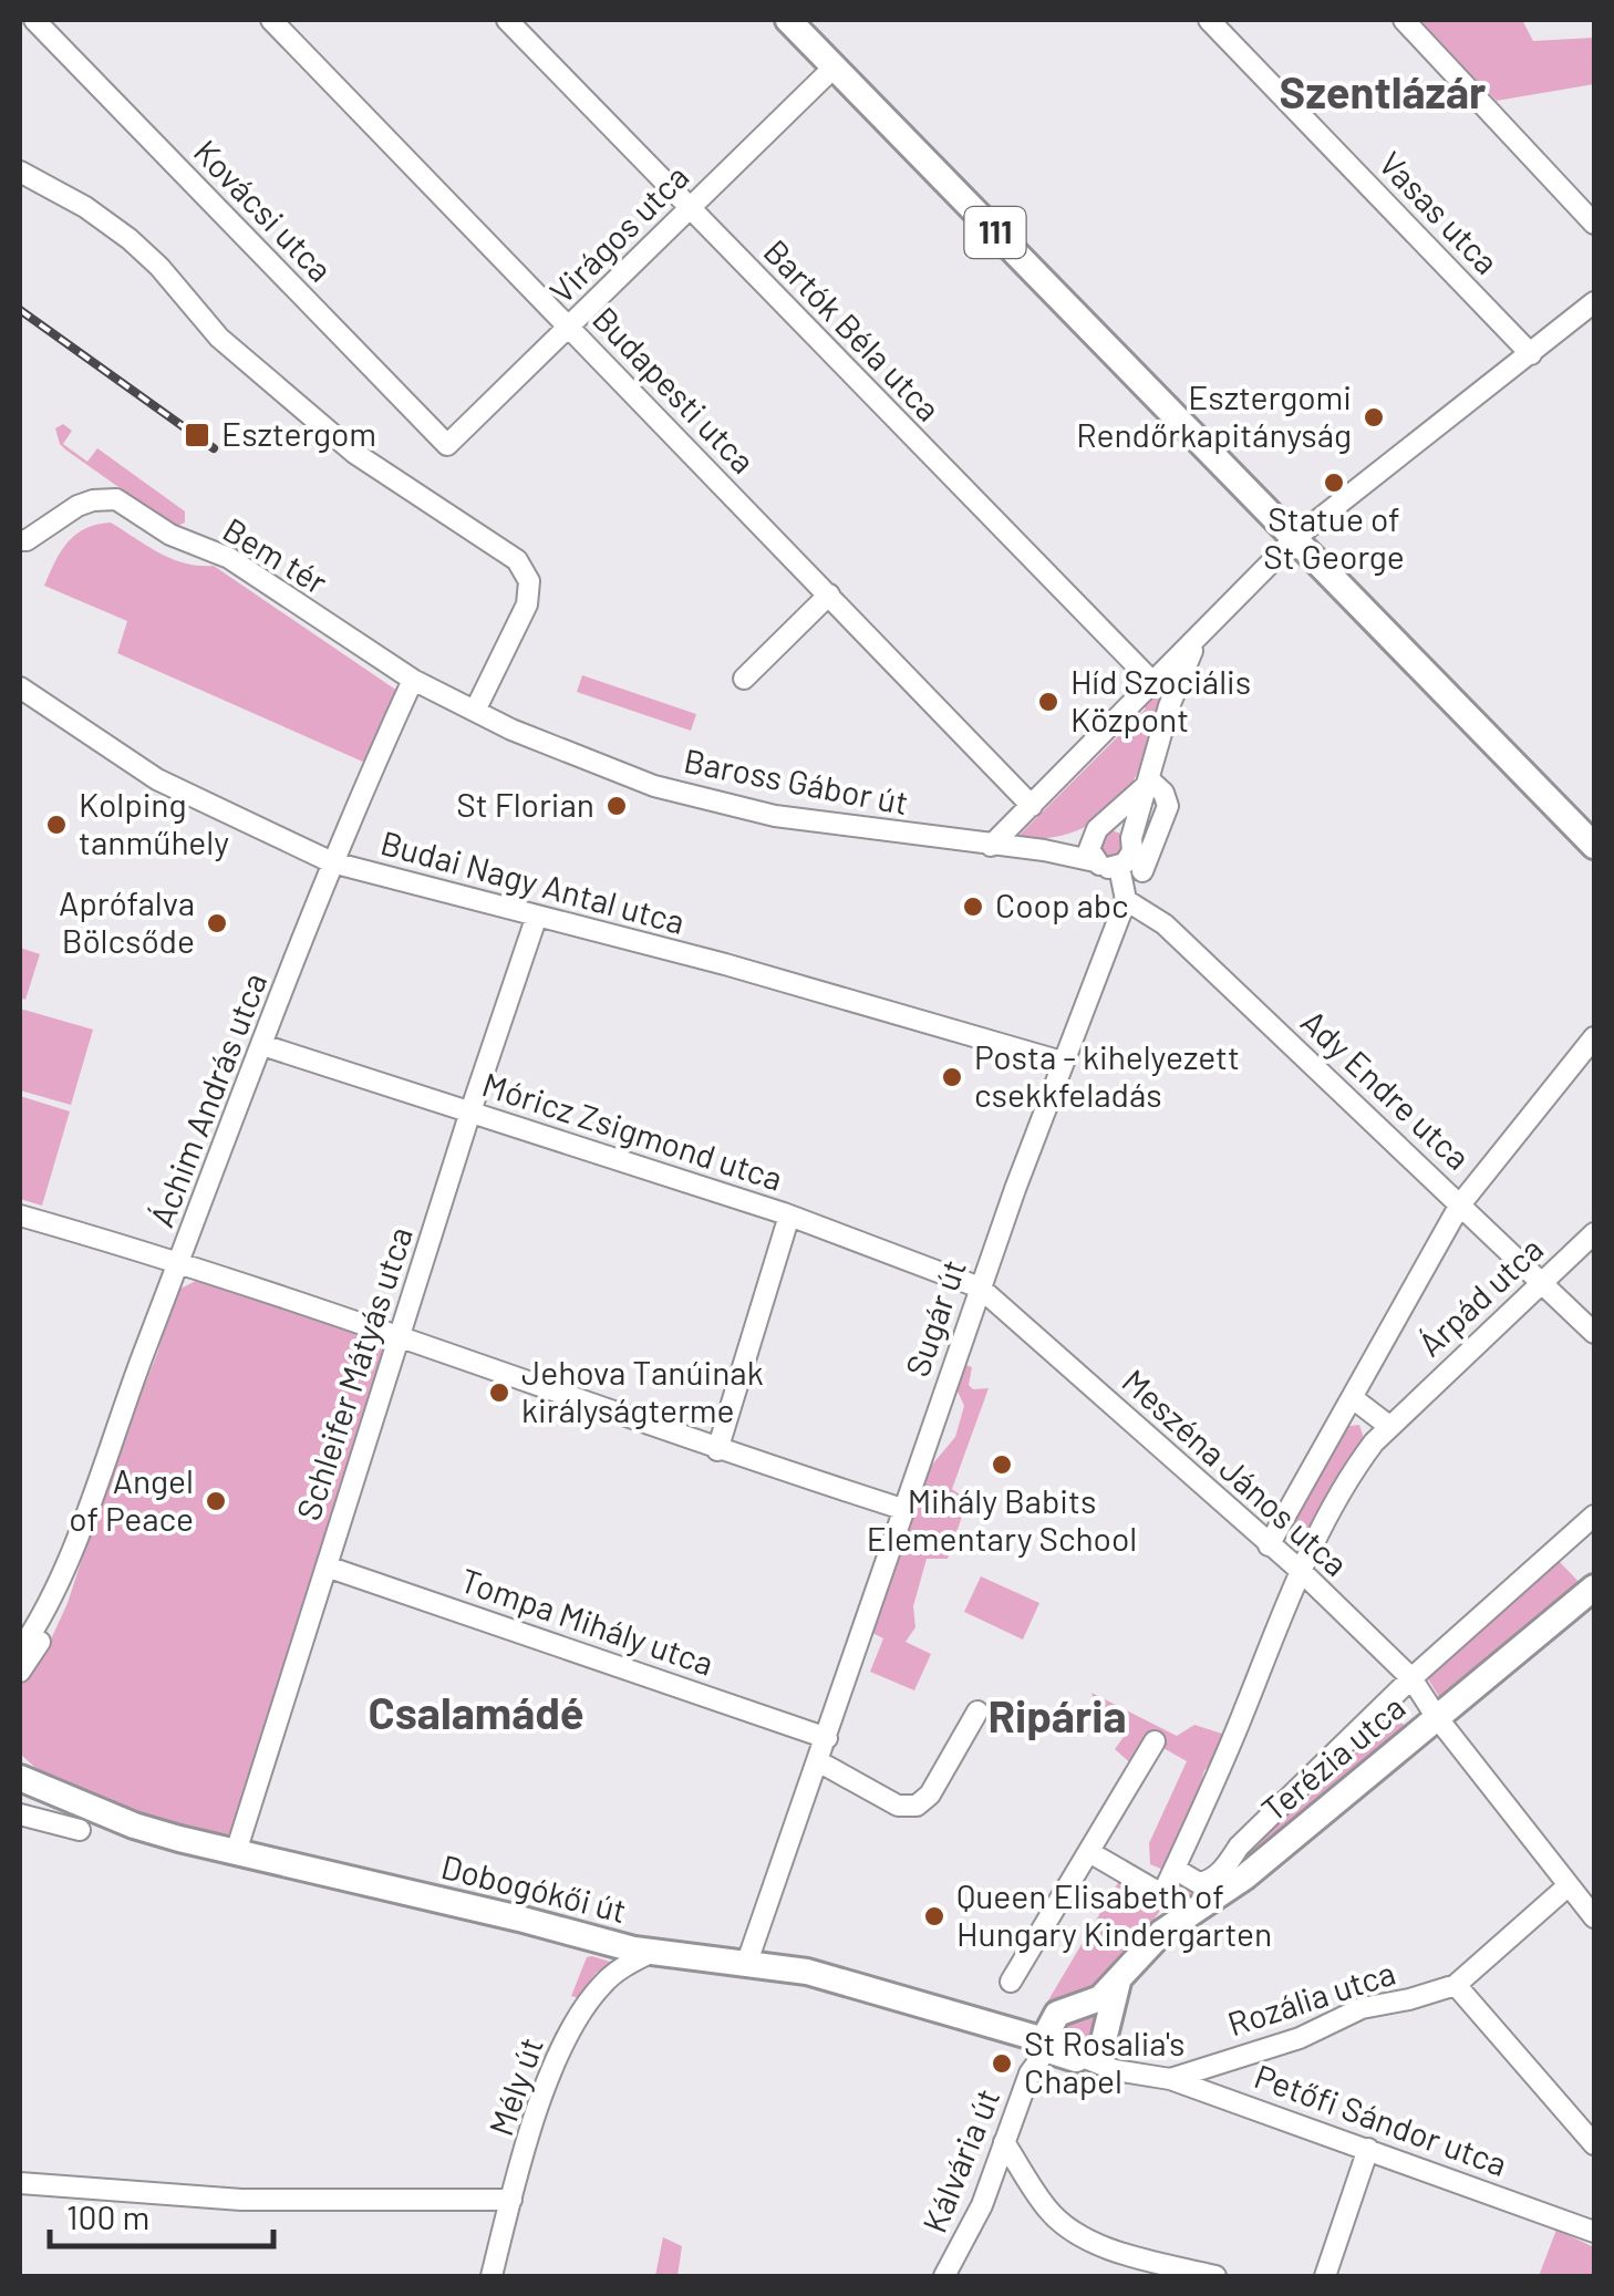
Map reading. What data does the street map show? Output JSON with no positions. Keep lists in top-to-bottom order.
{
  "streets": {
    "main road": ["111", "Terézia utca", "Dobogókői út"],
    "street": [
      "Kovácsi utca",
      "Vasas utca",
      "Virágos utca",
      "Bartók Béla utca",
      "Budapesti utca",
      "Bem tér",
      "Baross Gábor út",
      "Budai Nagy Antal utca",
      "Ady Endre utca",
      "Áchim András utca",
      "Móricz Zsigmond utca",
      "Árpád utca",
      "Sugár út",
      "Schleifer Mátyás utca",
      "Meszéna János utca",
      "Tompa Mihály utca",
      "Rozália utca",
      "Mély út",
      "Petőfi Sándor utca",
      "Kálvária út"
    ]
  },
  "crossings": [
    ["Kovácsi utca", "Virágos utca"],
    ["111", "Virágos utca"],
    ["Virágos utca", "Bartók Béla utca"],
    ["Virágos utca", "Budapesti utca"],
    ["Bem tér", "Baross Gábor út"],
    ["Bem tér", "Áchim András utca"],
    ["Baross Gábor út", "Áchim András utca"],
    ["Budai Nagy Antal utca", "Áchim András utca"],
    ["Budai Nagy Antal utca", "Sugár út"],
    ["Budai Nagy Antal utca", "Schleifer Mátyás utca"],
    ["Ady Endre utca", "Árpád utca"],
    ["Ady Endre utca", "Sugár út"],
    ["Áchim András utca", "Móricz Zsigmond utca"],
    ["Móricz Zsigmond utca", "Sugár út"],
    ["Móricz Zsigmond utca", "Schleifer Mátyás utca"],
    ["Móricz Zsigmond utca", "Meszéna János utca"],
    ["Árpád utca", "Meszéna János utca"],
    ["Árpád utca", "Terézia utca"],
    ["Sugár út", "Meszéna János utca"],
    ["Sugár út", "Tompa Mihály utca"],
    ["Sugár út", "Dobogókői út"],
    ["Schleifer Mátyás utca", "Tompa Mihály utca"],
    ["Schleifer Mátyás utca", "Dobogókői út"],
    ["Meszéna János utca", "Terézia utca"],
    ["Meszéna János utca", "Rozália utca"],
    ["Terézia utca", "Dobogókői út"],
    ["Terézia utca", "Petőfi Sándor utca"],
    ["Terézia utca", "Kálvária út"],
    ["Dobogókői út", "Mély út"],
    ["Dobogókői út", "Petőfi Sándor utca"],
    ["Dobogókői út", "Kálvária út"],
    ["Rozália utca", "Petőfi Sándor utca"],
    ["Petőfi Sándor utca", "Kálvária út"]
  ],
  "districts": ["Szentlázár", "Csalamádé", "Ripária"],
  "places": {
    "other": [
      "Esztergomi Rendőrkapitányság",
      "Statue of St George",
      "Híd Szociális Központ",
      "St Florian",
      "Kolping tanműhely",
      "Coop abc",
      "Aprófalva Bölcsőde",
      "Posta - kihelyezett csekkfeladás",
      "Jehova Tanúinak királyságterme",
      "Mihály Babits Elementary School",
      "Angel of Peace",
      "Queen Elisabeth of Hungary Kindergarten",
      "St Rosalia's Chapel"
    ],
    "transit": ["Esztergom"]
  },
  "scale_bar": "100 m"
}
